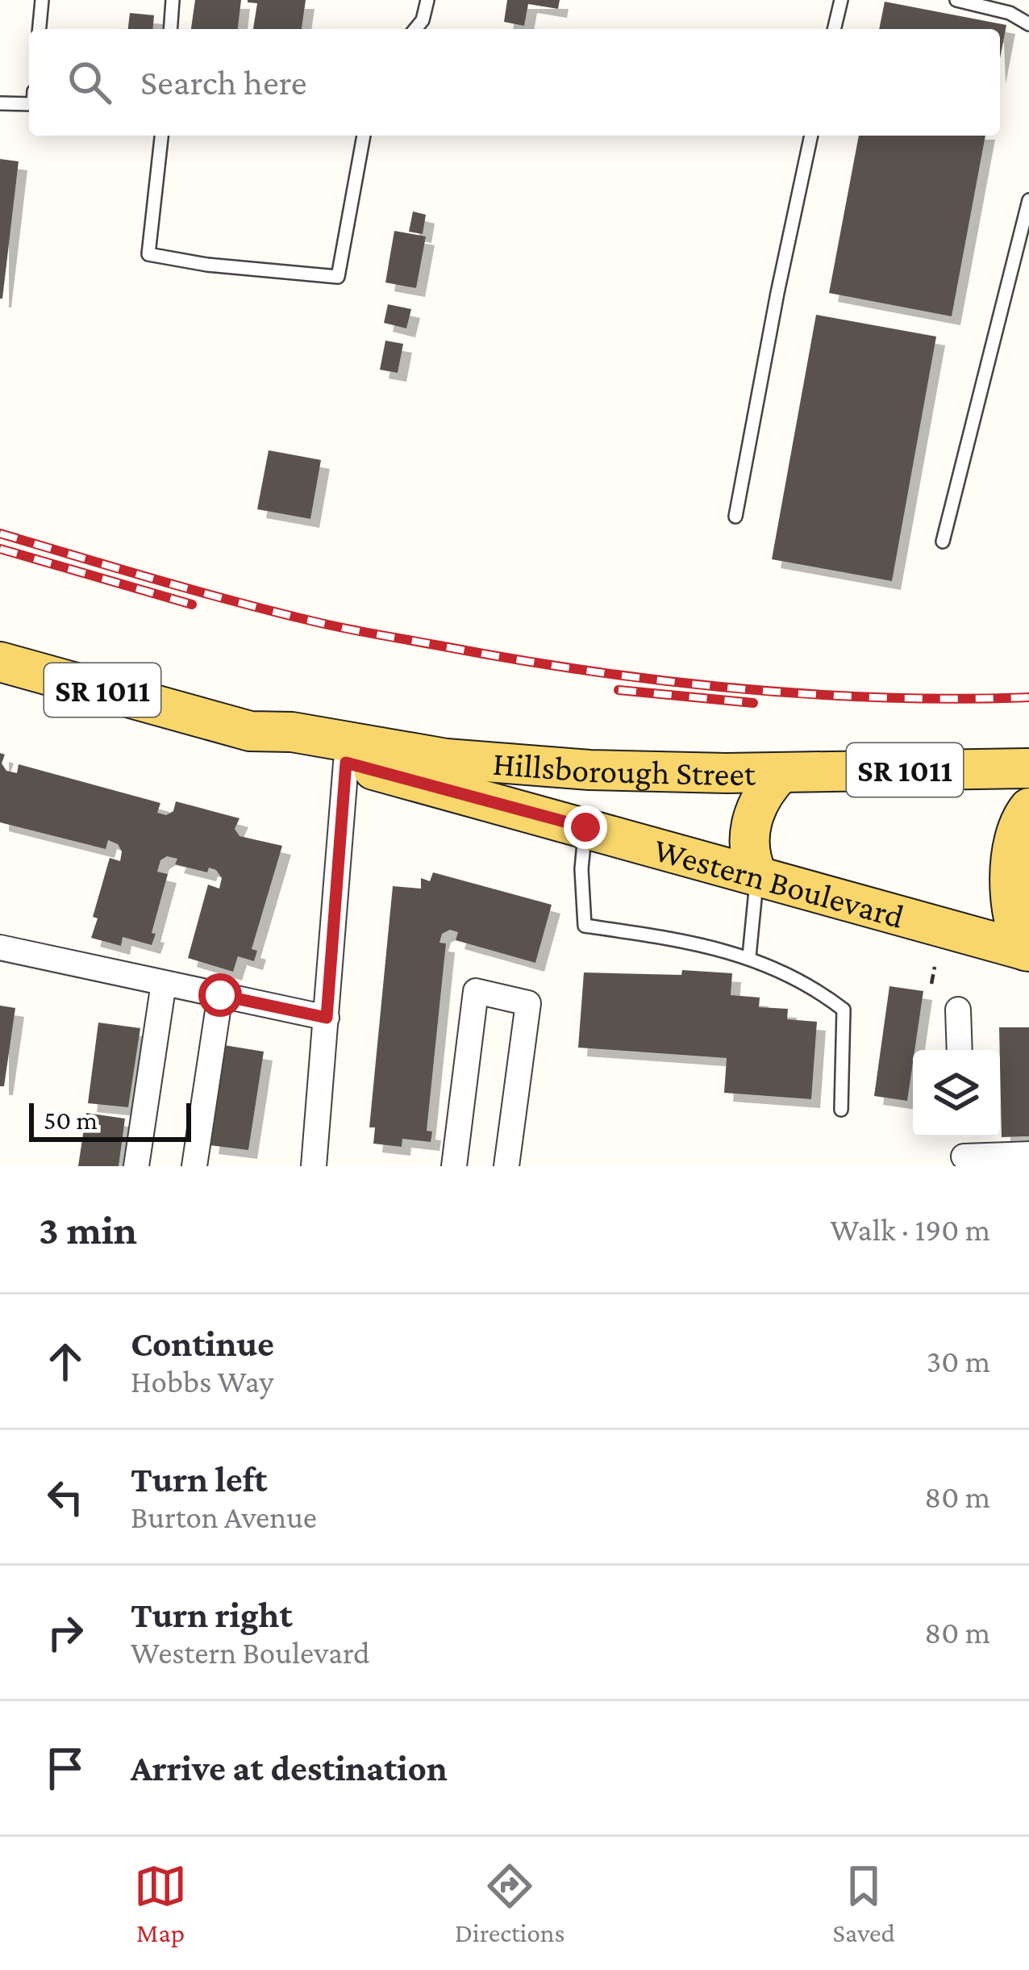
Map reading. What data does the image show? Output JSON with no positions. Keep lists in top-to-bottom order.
{
  "streets": {
    "main road": ["SR 1011", "Hillsborough Street", "Western Boulevard"]
  },
  "crossings": [
    ["Hillsborough Street", "Western Boulevard"]
  ],
  "scale_bar": "50 m",
  "page": {
    "search": "Search here",
    "scale": "50 m",
    "heading": ["3 min", "Walk · 190 m"],
    "list": [
      ["Continue", "Hobbs Way", "30 m"],
      ["Turn left", "Burton Avenue", "80 m"],
      ["Turn right", "Western Boulevard", "80 m"],
      "Arrive at destination"
    ],
    "nav": ["Map", "Directions", "Saved"]
  }
}
